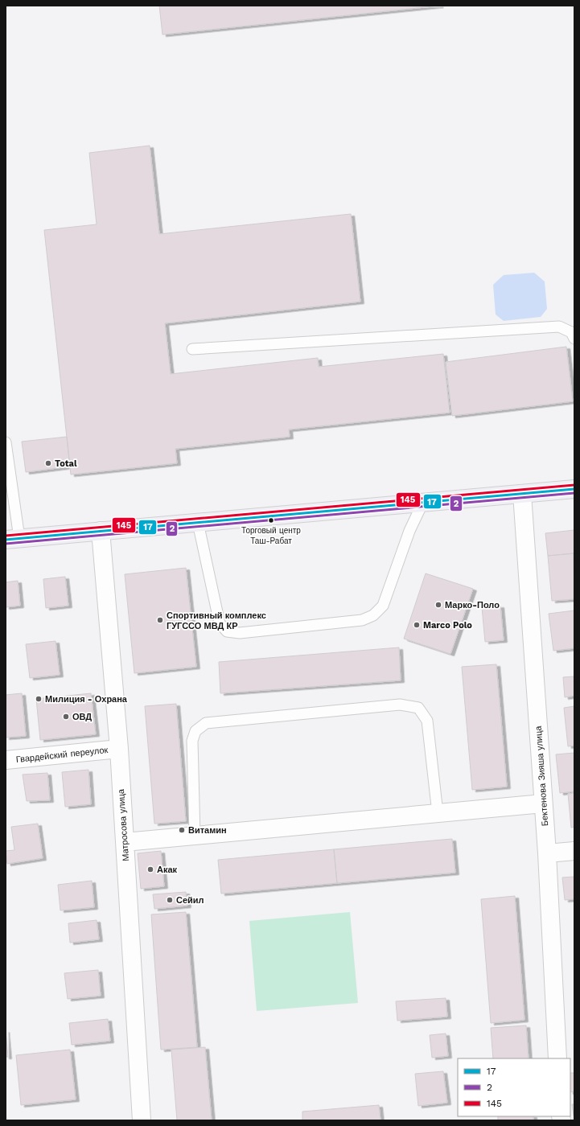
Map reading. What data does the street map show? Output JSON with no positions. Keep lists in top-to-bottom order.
{
  "streets": {
    "street": ["Гвардейский переулок", "Бектенова Зияша улица", "Матросова улица"]
  },
  "crossings": [
    ["Гвардейский переулок", "Матросова улица"]
  ],
  "places": [
    "Total",
    "Торговый центр Таш-Рабат",
    "Марко-Поло",
    "Спортивный комплекс ГУГССО МВД КР",
    "Marco Polo",
    "Милиция - Охрана",
    "ОВД",
    "Витамин",
    "Акак",
    "Сейил"
  ],
  "lines": ["transit line 145", "transit line 17", "transit line 2"],
  "legend": ["17", "2", "145"]
}
